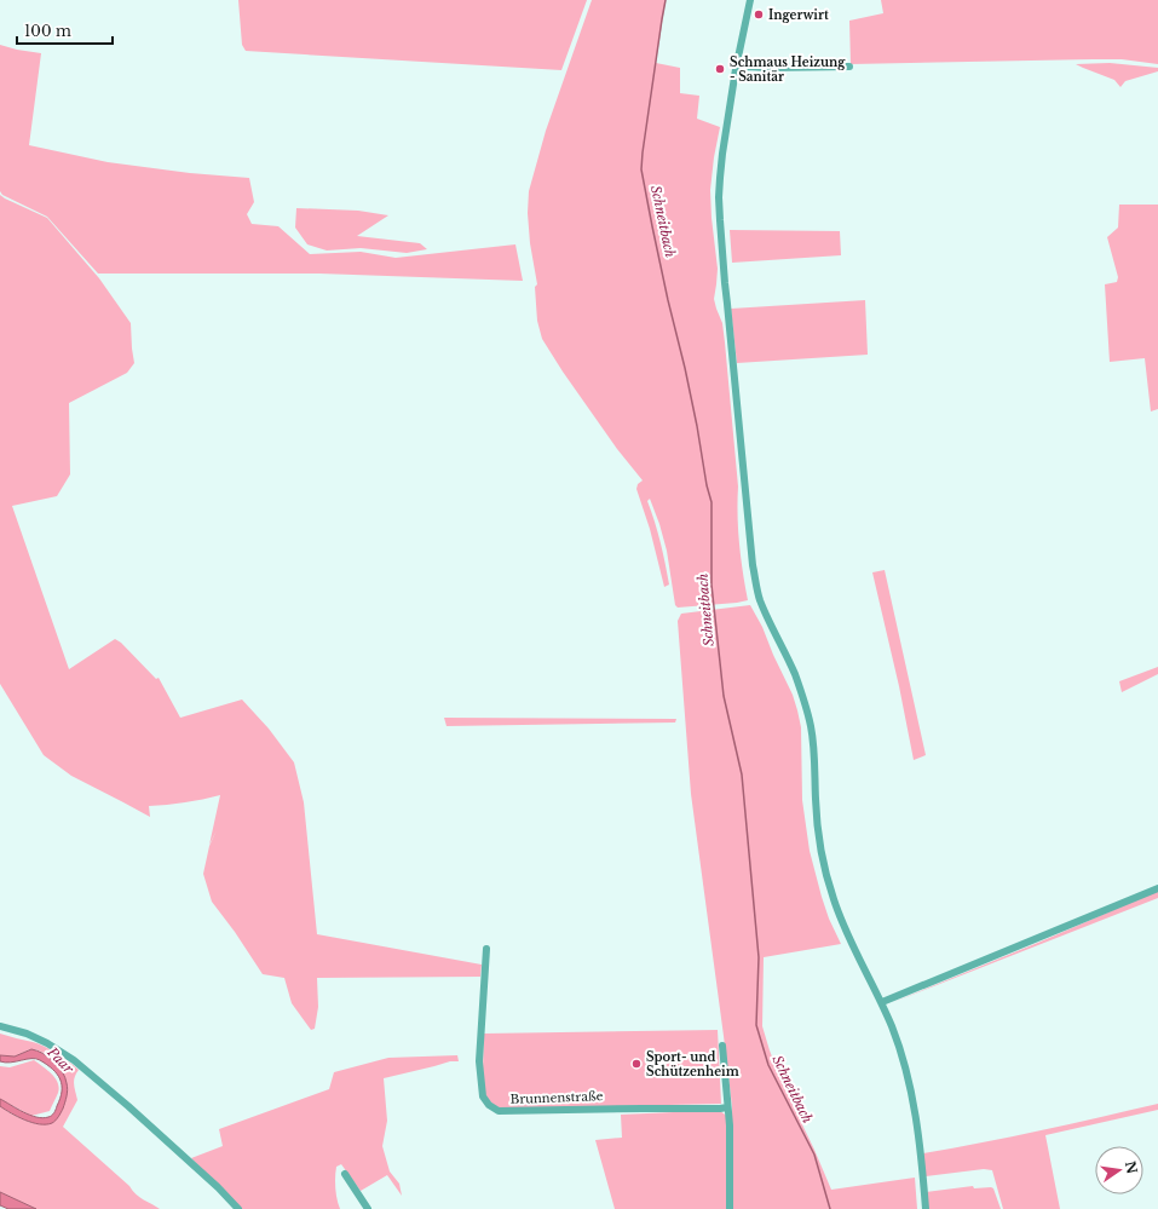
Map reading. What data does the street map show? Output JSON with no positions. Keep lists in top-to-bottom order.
{
  "streets": {
    "street": ["Brunnenstraße"]
  },
  "water": ["Schneitbach", "Paar"],
  "places": ["Ingerwirt", "Schmaus Heizung - Sanitär", "Sport- und Schützenheim"],
  "scale_bar": "100 m",
  "north": "right"
}
